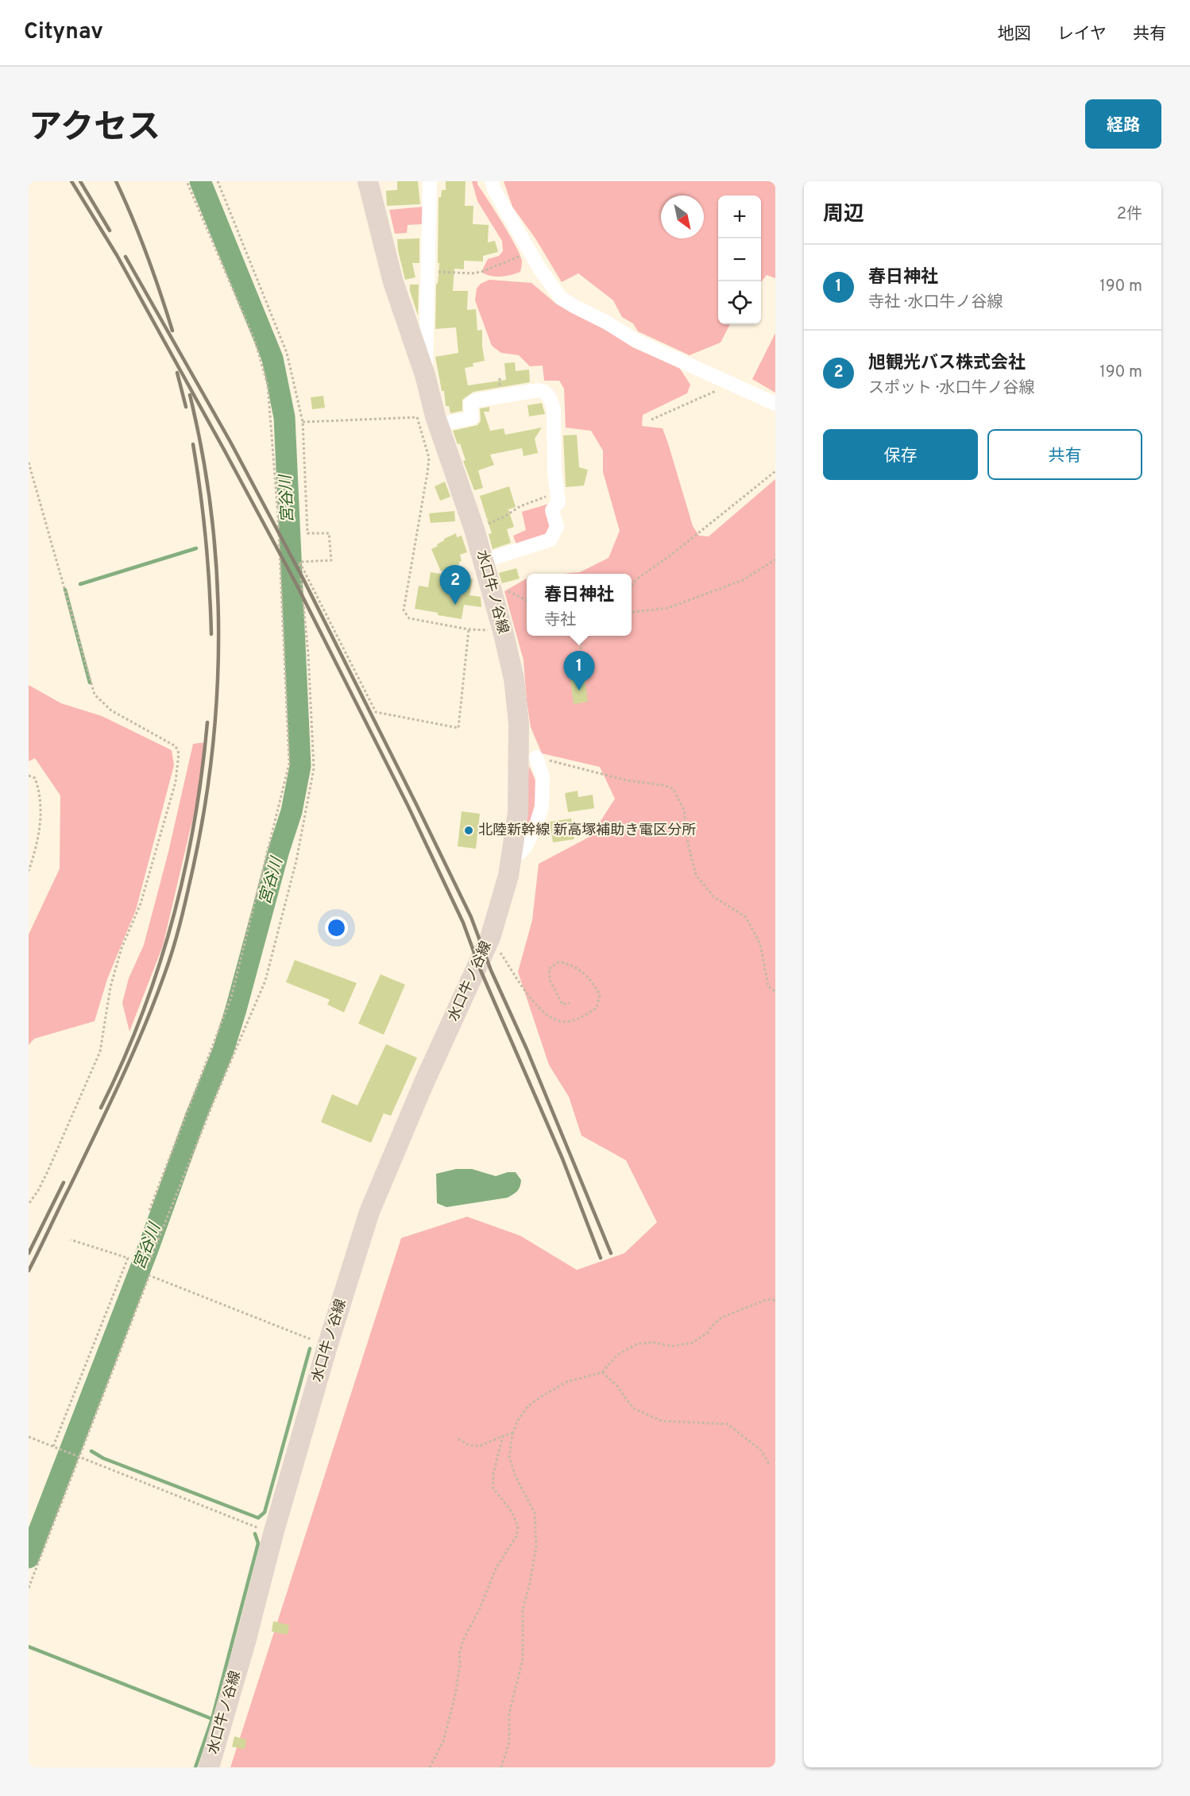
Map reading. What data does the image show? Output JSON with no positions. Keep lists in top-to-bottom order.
{
  "streets": {
    "main road": ["水口牛ノ谷線"]
  },
  "water": ["宮谷川"],
  "places": ["北陸新幹線 新高塚補助き電区分所"],
  "north": "bottom right",
  "page": {
    "header": "Citynav",
    "nav": ["地図", "レイヤ", "共有"],
    "title": "アクセス",
    "buttons": [
      "経路",
      ["保存", "共有"]
    ],
    "heading": ["周辺", "2件"],
    "map_buttons": ["+", "−"],
    "list": [
      {
        "mark": "1",
        "name": "春日神社",
        "note": "寺社 · 水口牛ノ谷線",
        "value": "190 m"
      },
      {
        "mark": "2",
        "name": "旭観光バス株式会社",
        "note": "スポット · 水口牛ノ谷線",
        "value": "190 m"
      }
    ],
    "pins": ["2", "1"],
    "popup": ["春日神社", "寺社"]
  }
}
